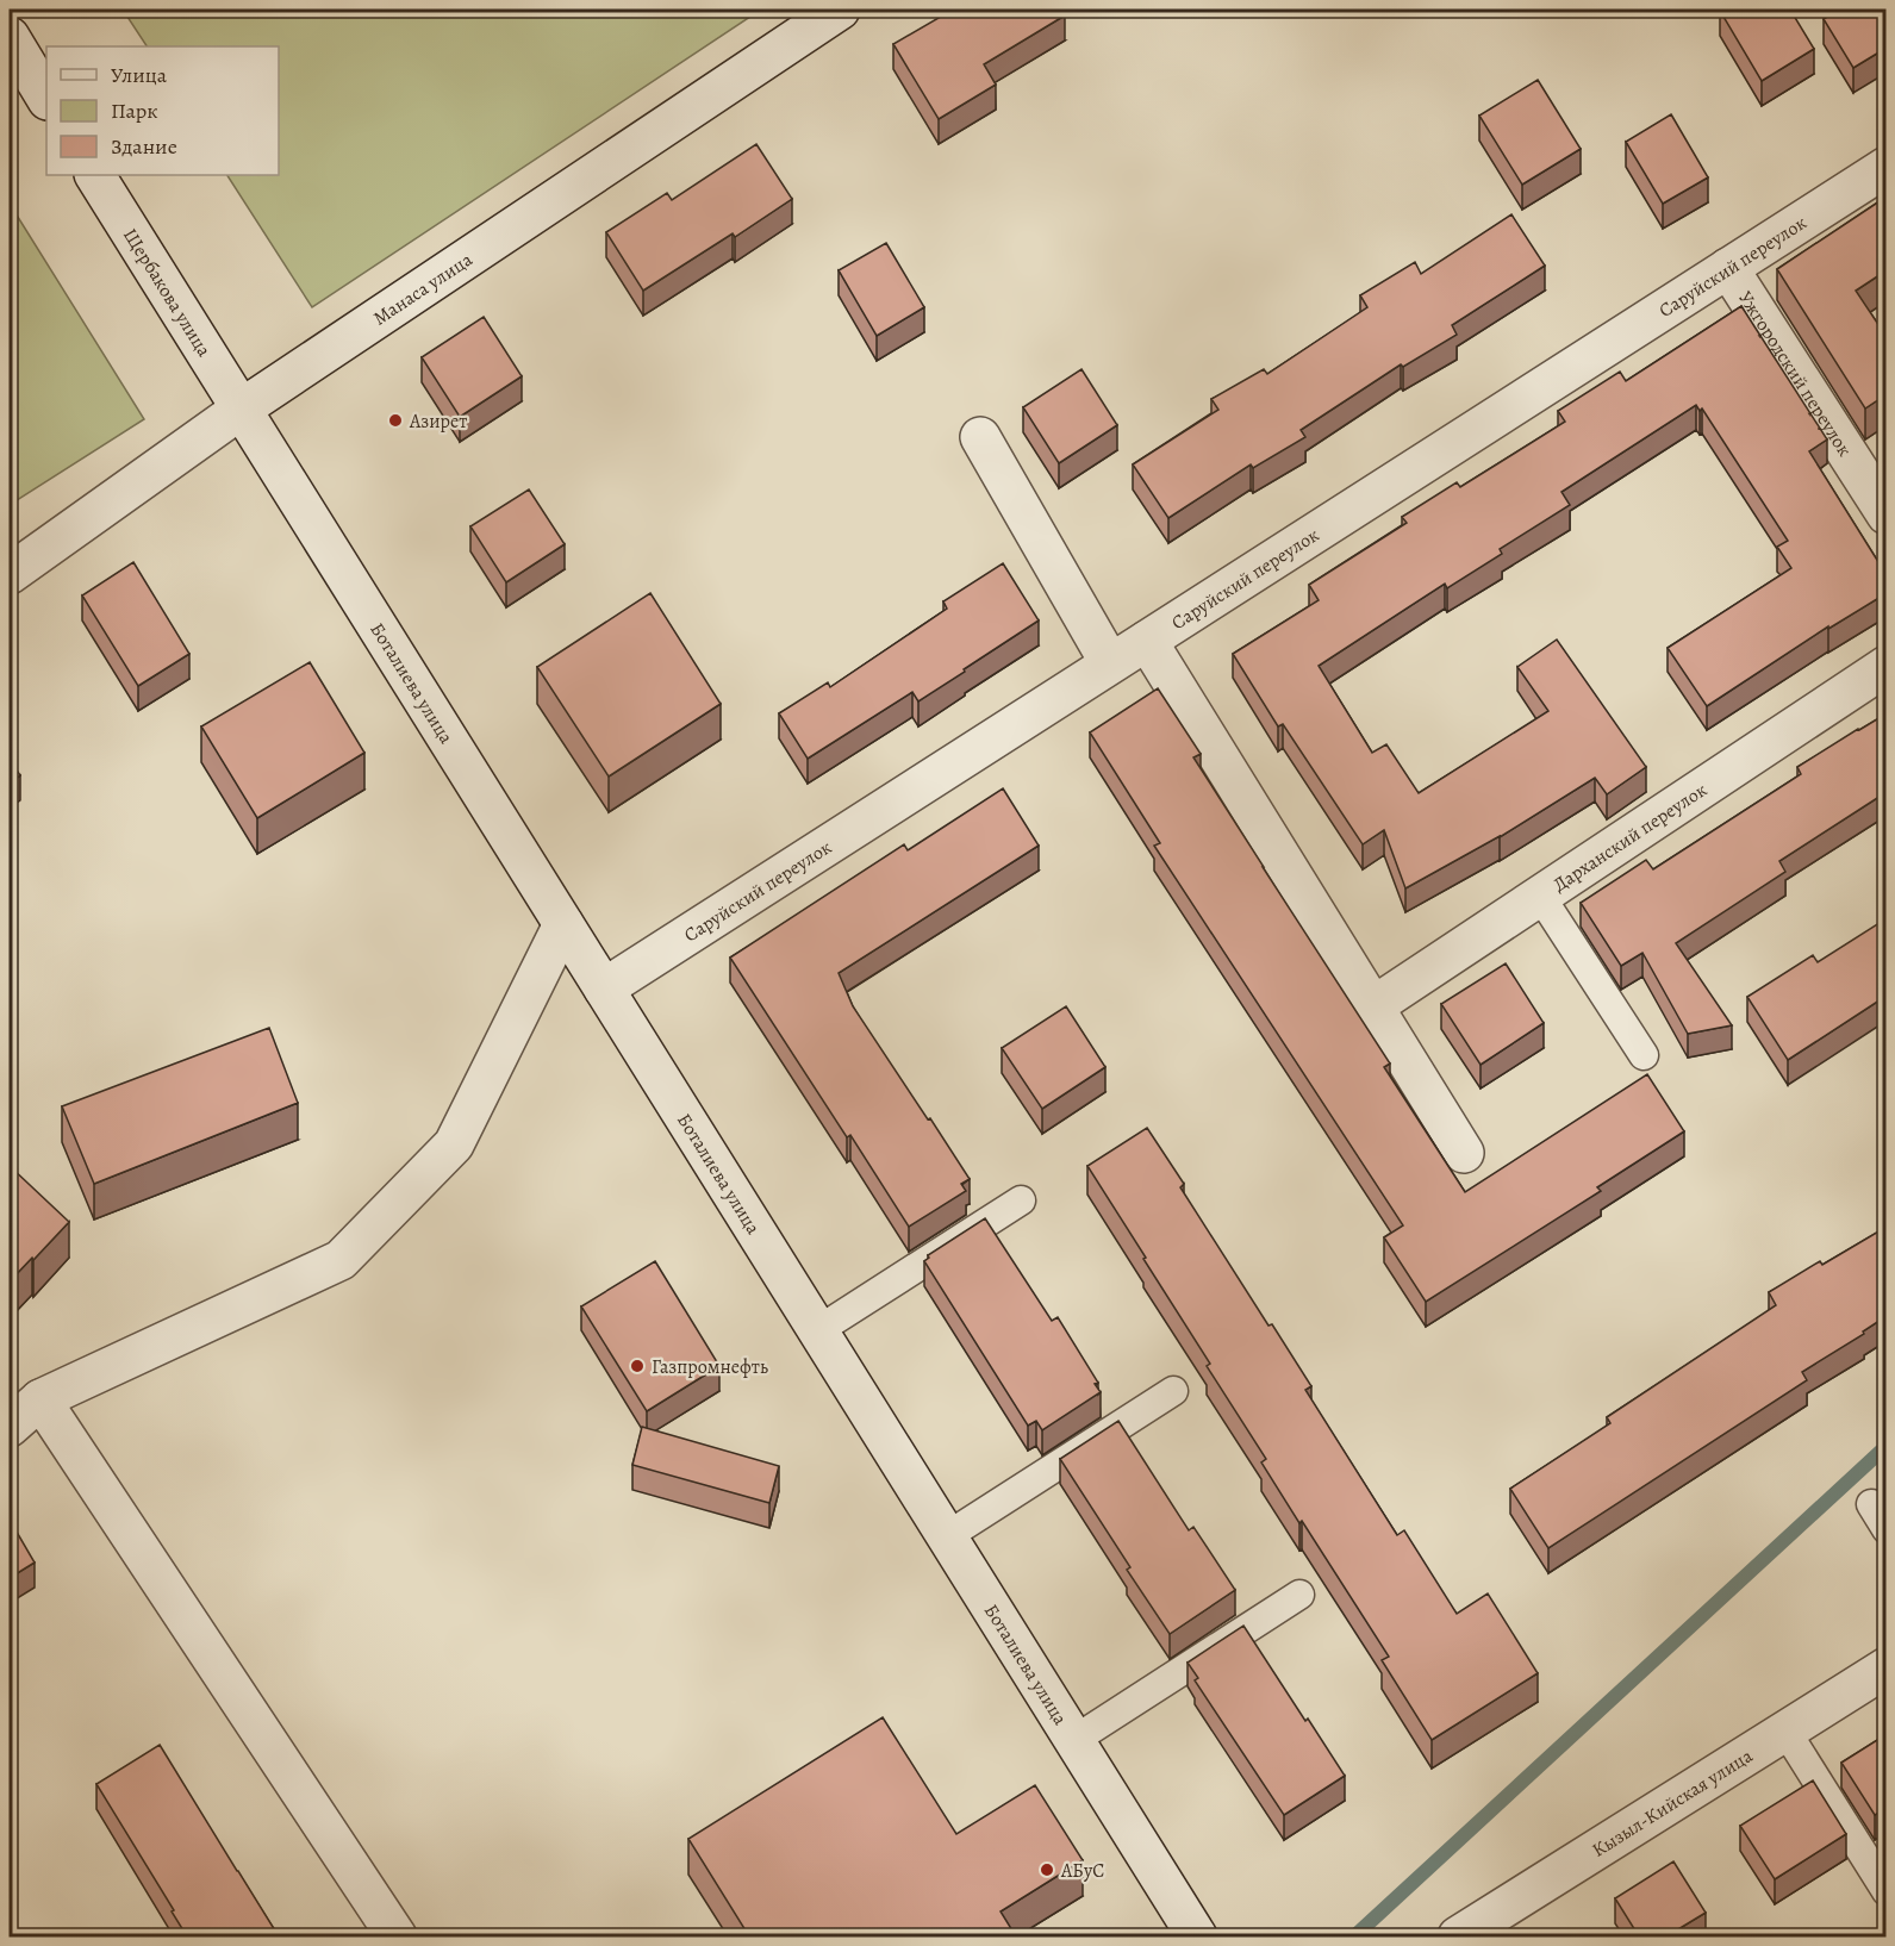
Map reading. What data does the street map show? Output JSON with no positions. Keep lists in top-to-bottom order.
{
  "streets": {
    "street": [
      "Саруйский переулок",
      "Манаса улица",
      "Щербакова улица",
      "Ужгородский переулок",
      "Боталиева улица",
      "Дарханский переулок",
      "Кызыл-Кийская улица"
    ]
  },
  "crossings": [
    ["Саруйский переулок", "Ужгородский переулок"],
    ["Саруйский переулок", "Боталиева улица"],
    ["Манаса улица", "Щербакова улица"],
    ["Манаса улица", "Боталиева улица"],
    ["Щербакова улица", "Боталиева улица"]
  ],
  "places": ["Азирет", "Газпромнефть", "АБуС"],
  "legend": ["Улица", "Парк", "Здание"]
}
